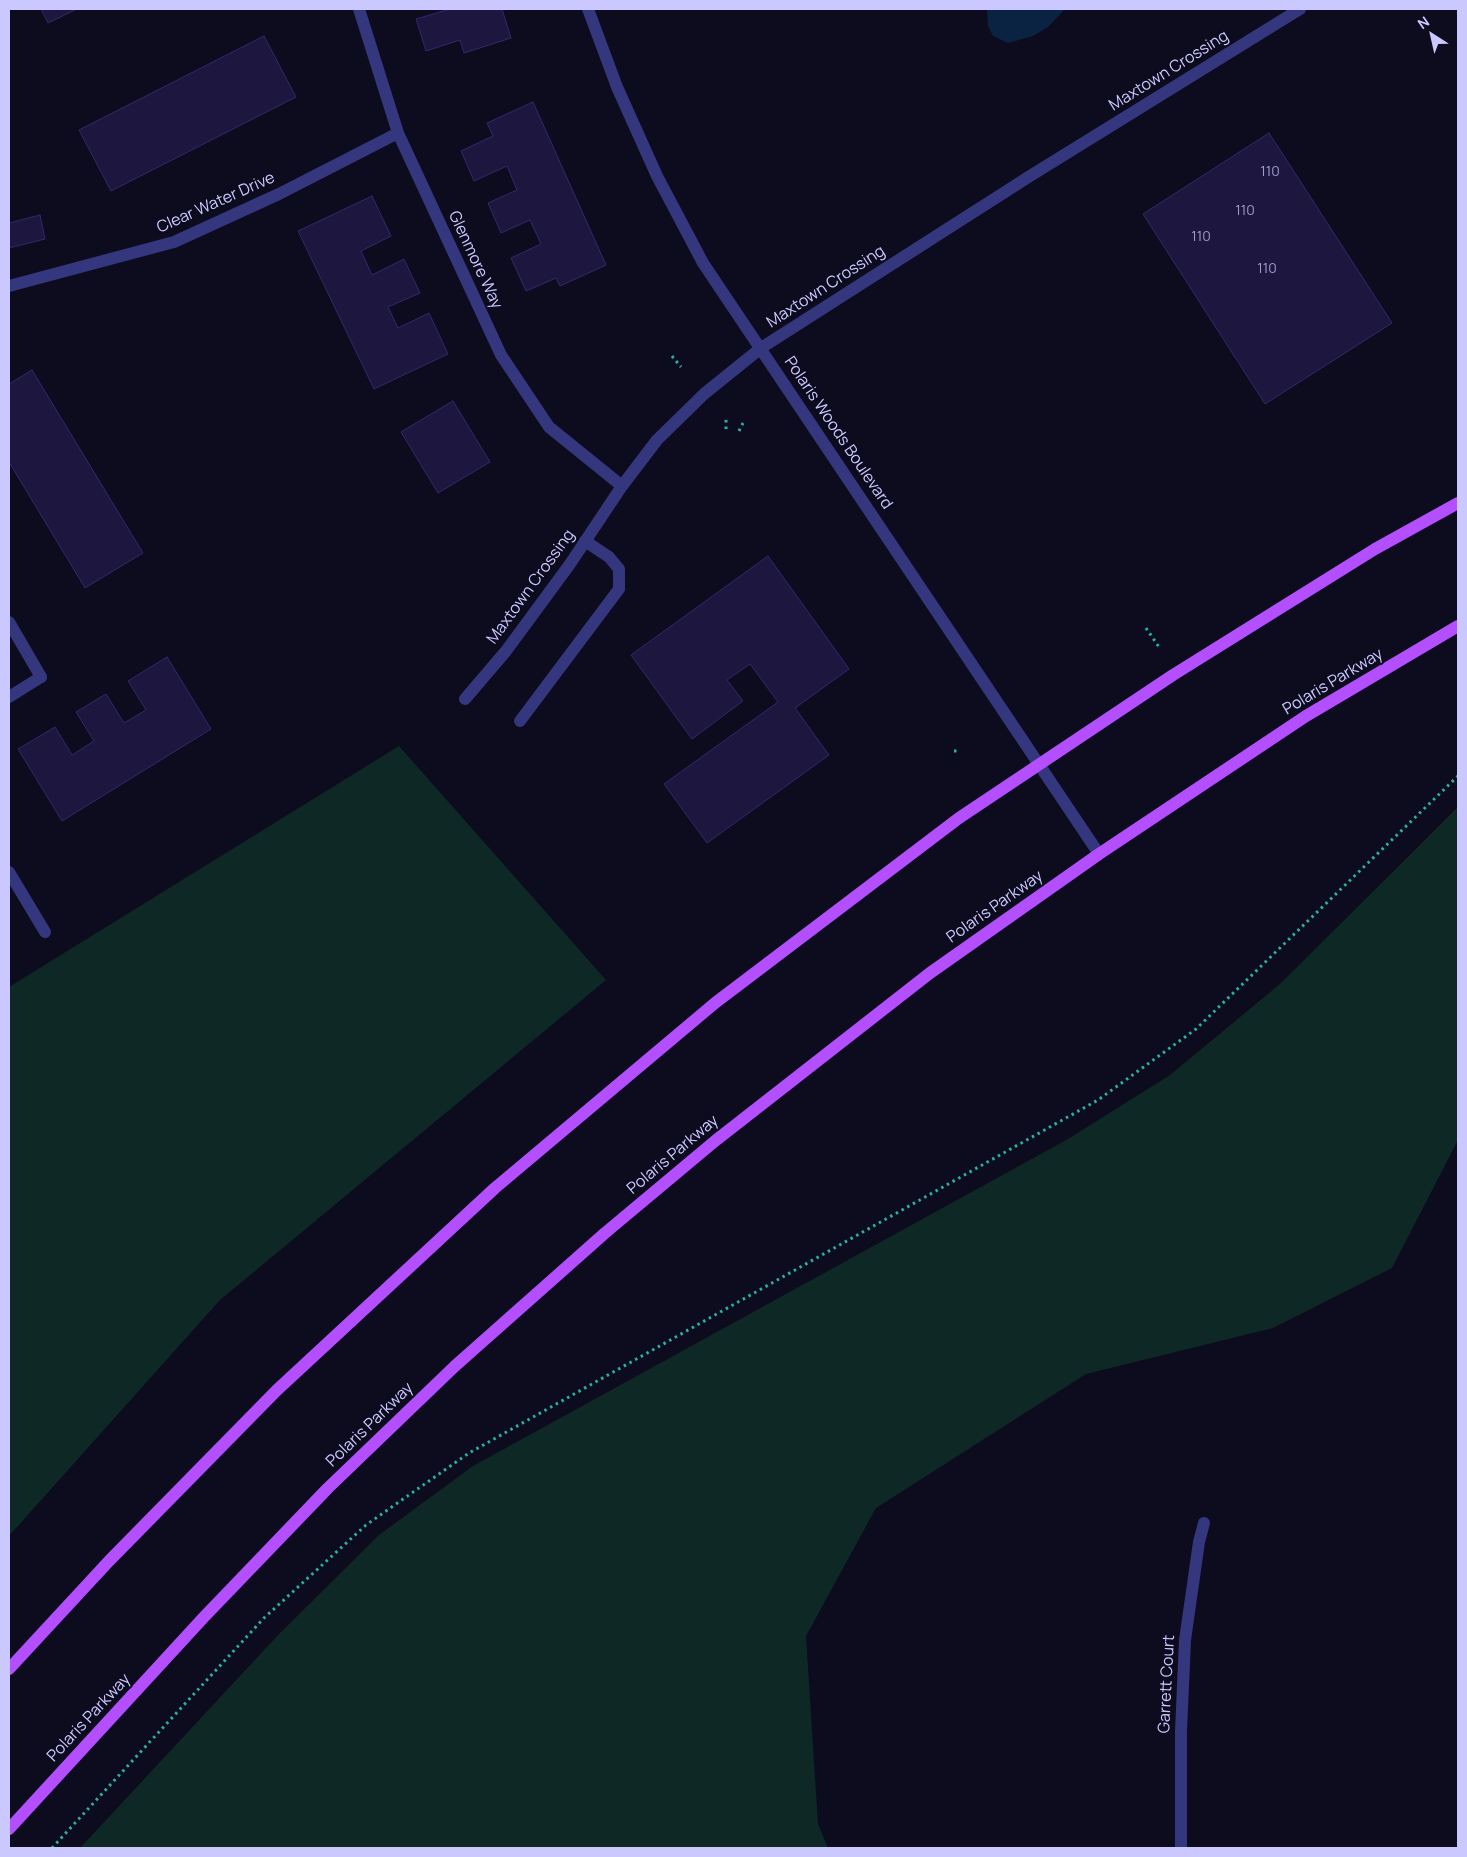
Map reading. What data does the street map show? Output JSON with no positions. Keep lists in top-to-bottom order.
{
  "streets": {
    "main road": ["Polaris Parkway"],
    "street": [
      "Maxtown Crossing",
      "Clear Water Drive",
      "Glenmore Way",
      "Polaris Woods Boulevard",
      "Garrett Court"
    ]
  },
  "crossings": [
    ["Maxtown Crossing", "Glenmore Way"],
    ["Maxtown Crossing", "Polaris Woods Boulevard"],
    ["Clear Water Drive", "Glenmore Way"],
    ["Polaris Woods Boulevard", "Polaris Parkway"]
  ],
  "house_numbers": [
    "110",
    "110",
    "110",
    "110"
  ],
  "north": "top left"
}
